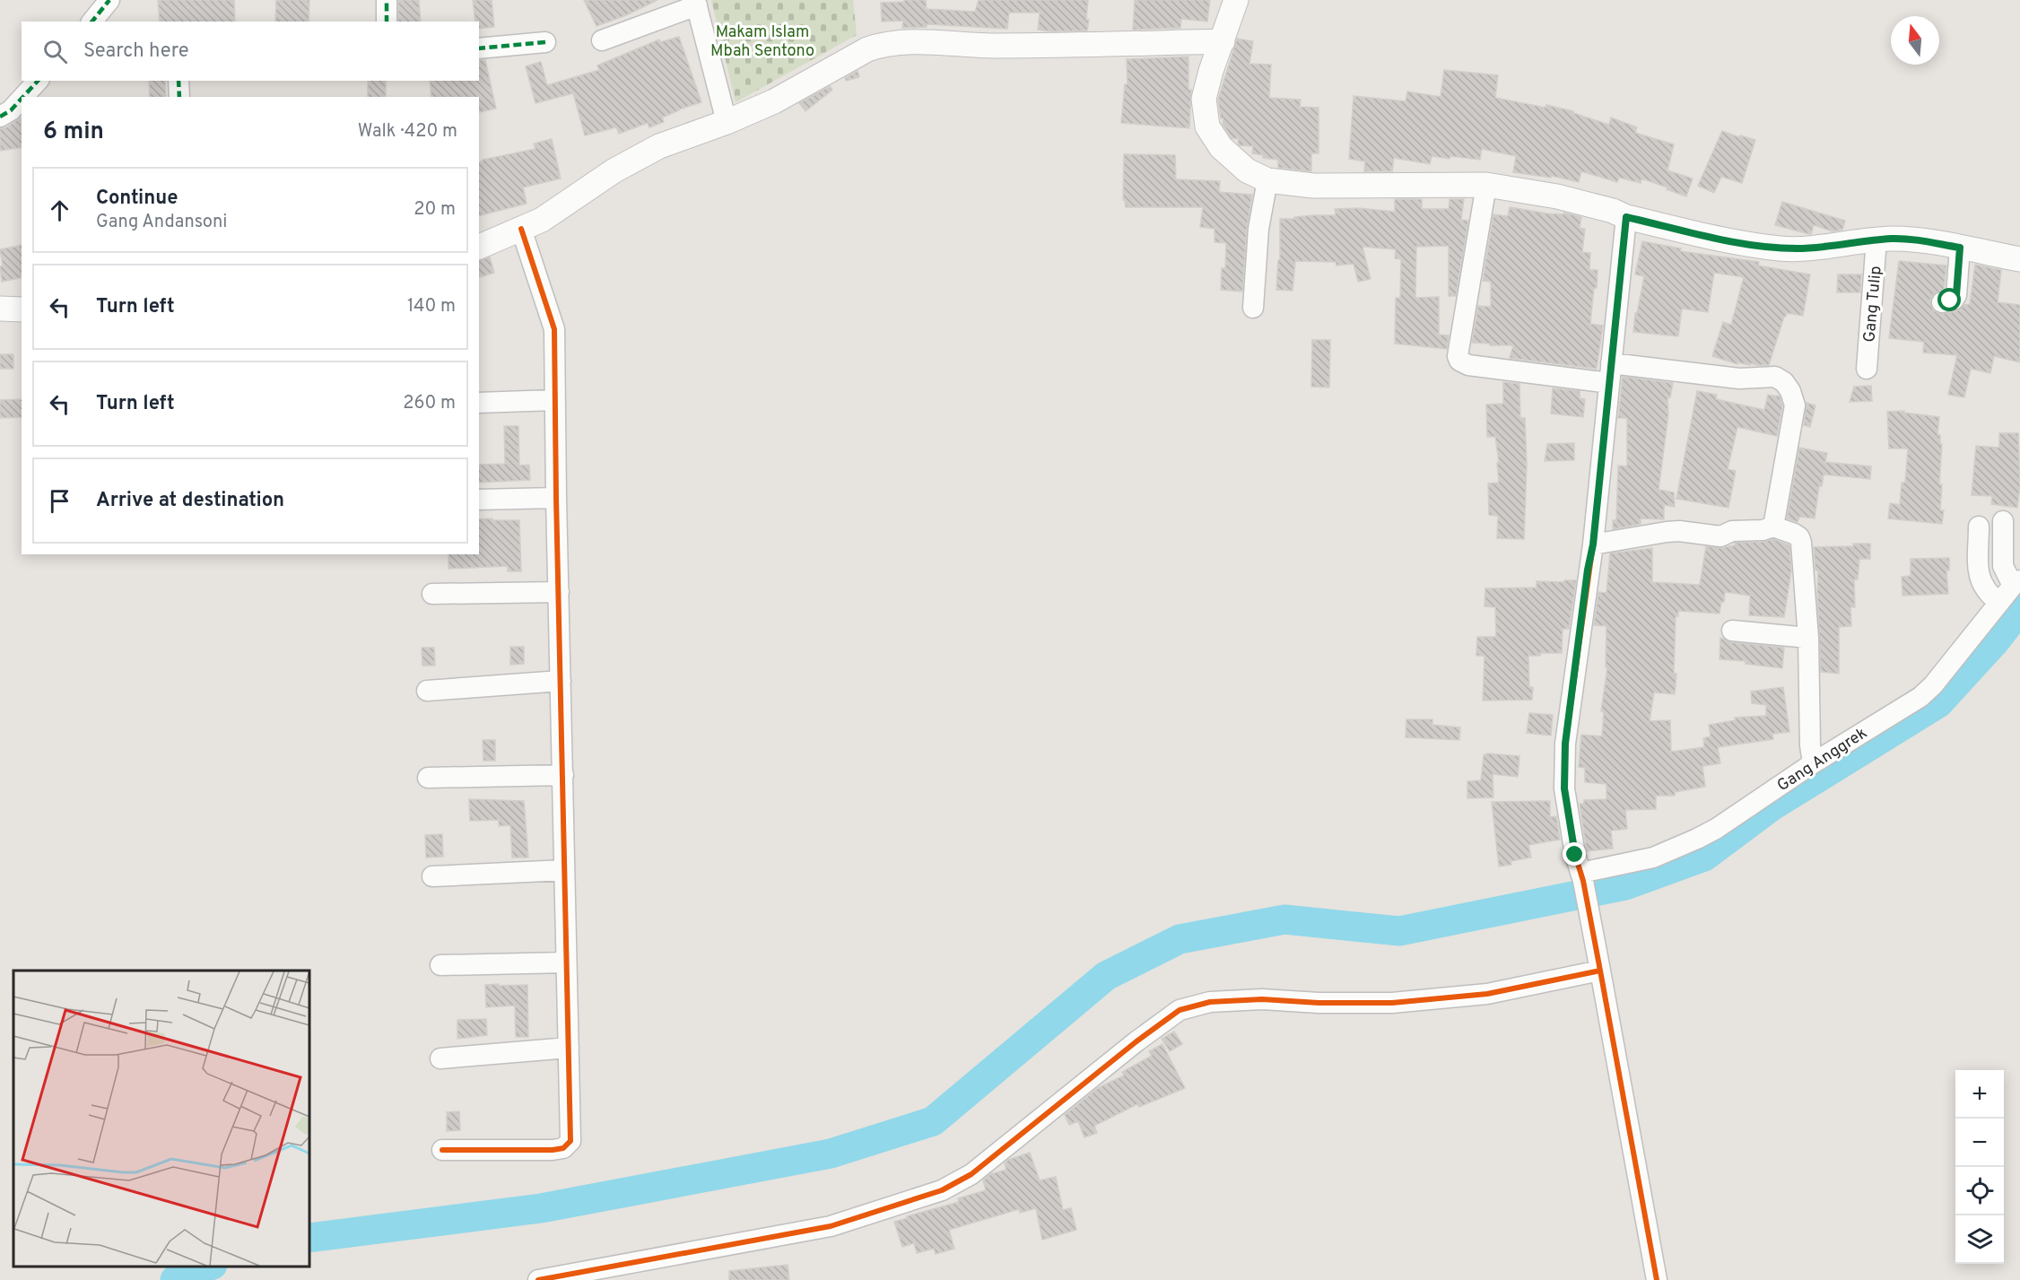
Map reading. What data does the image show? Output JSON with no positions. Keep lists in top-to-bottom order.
{
  "streets": {
    "street": ["Gang Tulip", "Gang Anggrek"]
  },
  "parks": ["Makam Islam Mbah Sentono"],
  "north": "top",
  "page": {
    "search": "Search here",
    "heading": ["6 min", "Walk · 420 m"],
    "list": [
      ["Continue", "Gang Andansoni", "20 m"],
      ["Turn left", "140 m"],
      ["Turn left", "260 m"],
      "Arrive at destination"
    ],
    "map_buttons": ["+", "−"]
  }
}
